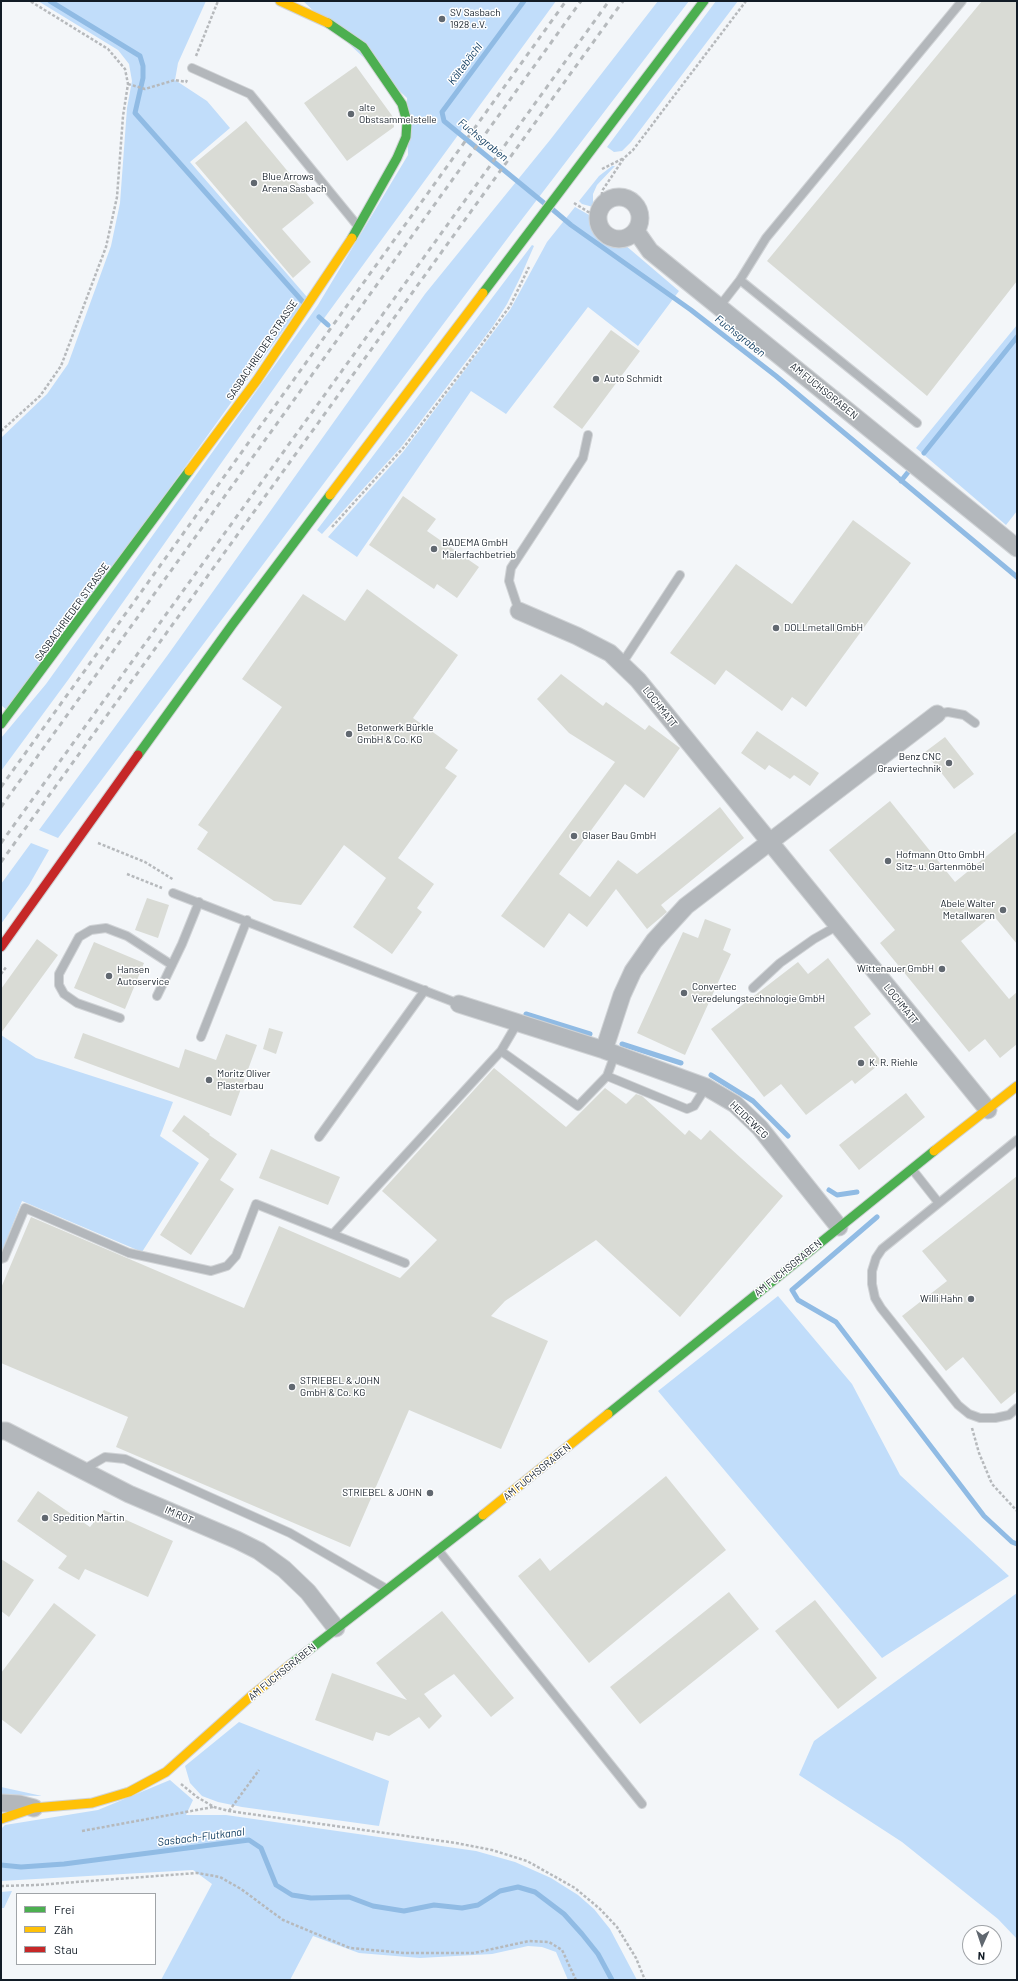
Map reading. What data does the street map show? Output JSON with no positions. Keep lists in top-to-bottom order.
{
  "streets": {
    "street": [
      "SASBACHRIEDER STRASSE",
      "AM FUCHSGRABEN",
      "LOCHMATT",
      "HEIDEWEG",
      "IM ROT"
    ]
  },
  "crossings": [
    ["AM FUCHSGRABEN", "LOCHMATT"],
    ["AM FUCHSGRABEN", "HEIDEWEG"],
    ["AM FUCHSGRABEN", "IM ROT"]
  ],
  "water": ["Kältebächl", "Fuchsgraben", "Sasbach-Flutkanal"],
  "places": [
    "SV Sasbach 1928 e.V.",
    "alte Obstsammelstelle",
    "Blue Arrows Arena Sasbach",
    "Auto Schmidt",
    "BADEMA GmbH Malerfachbetrieb",
    "DOLLmetall GmbH",
    "Betonwerk Bürkle GmbH & Co. KG",
    "Benz CNC Graviertechnik",
    "Glaser Bau GmbH",
    "Hofmann Otto GmbH Sitz- u. Gartenmöbel",
    "Abele Walter Metallwaren",
    "Wittenauer GmbH",
    "Hansen Autoservice",
    "Convertec Veredelungstechnologie GmbH",
    "K. R. Riehle",
    "Moritz Oliver Plasterbau",
    "Willi Hahn",
    "STRIEBEL & JOHN GmbH & Co. KG",
    "STRIEBEL & JOHN",
    "Spedition Martin"
  ],
  "legend": ["Frei", "Zäh", "Stau"],
  "north": "bottom"
}
